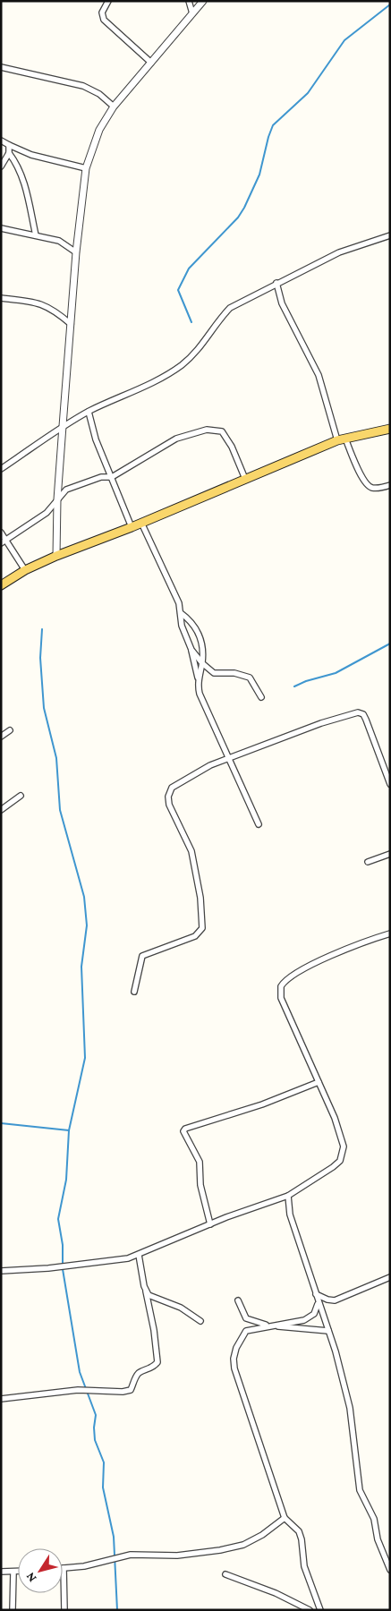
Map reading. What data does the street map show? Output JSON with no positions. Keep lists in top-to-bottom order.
{
  "north": "bottom left"
}
